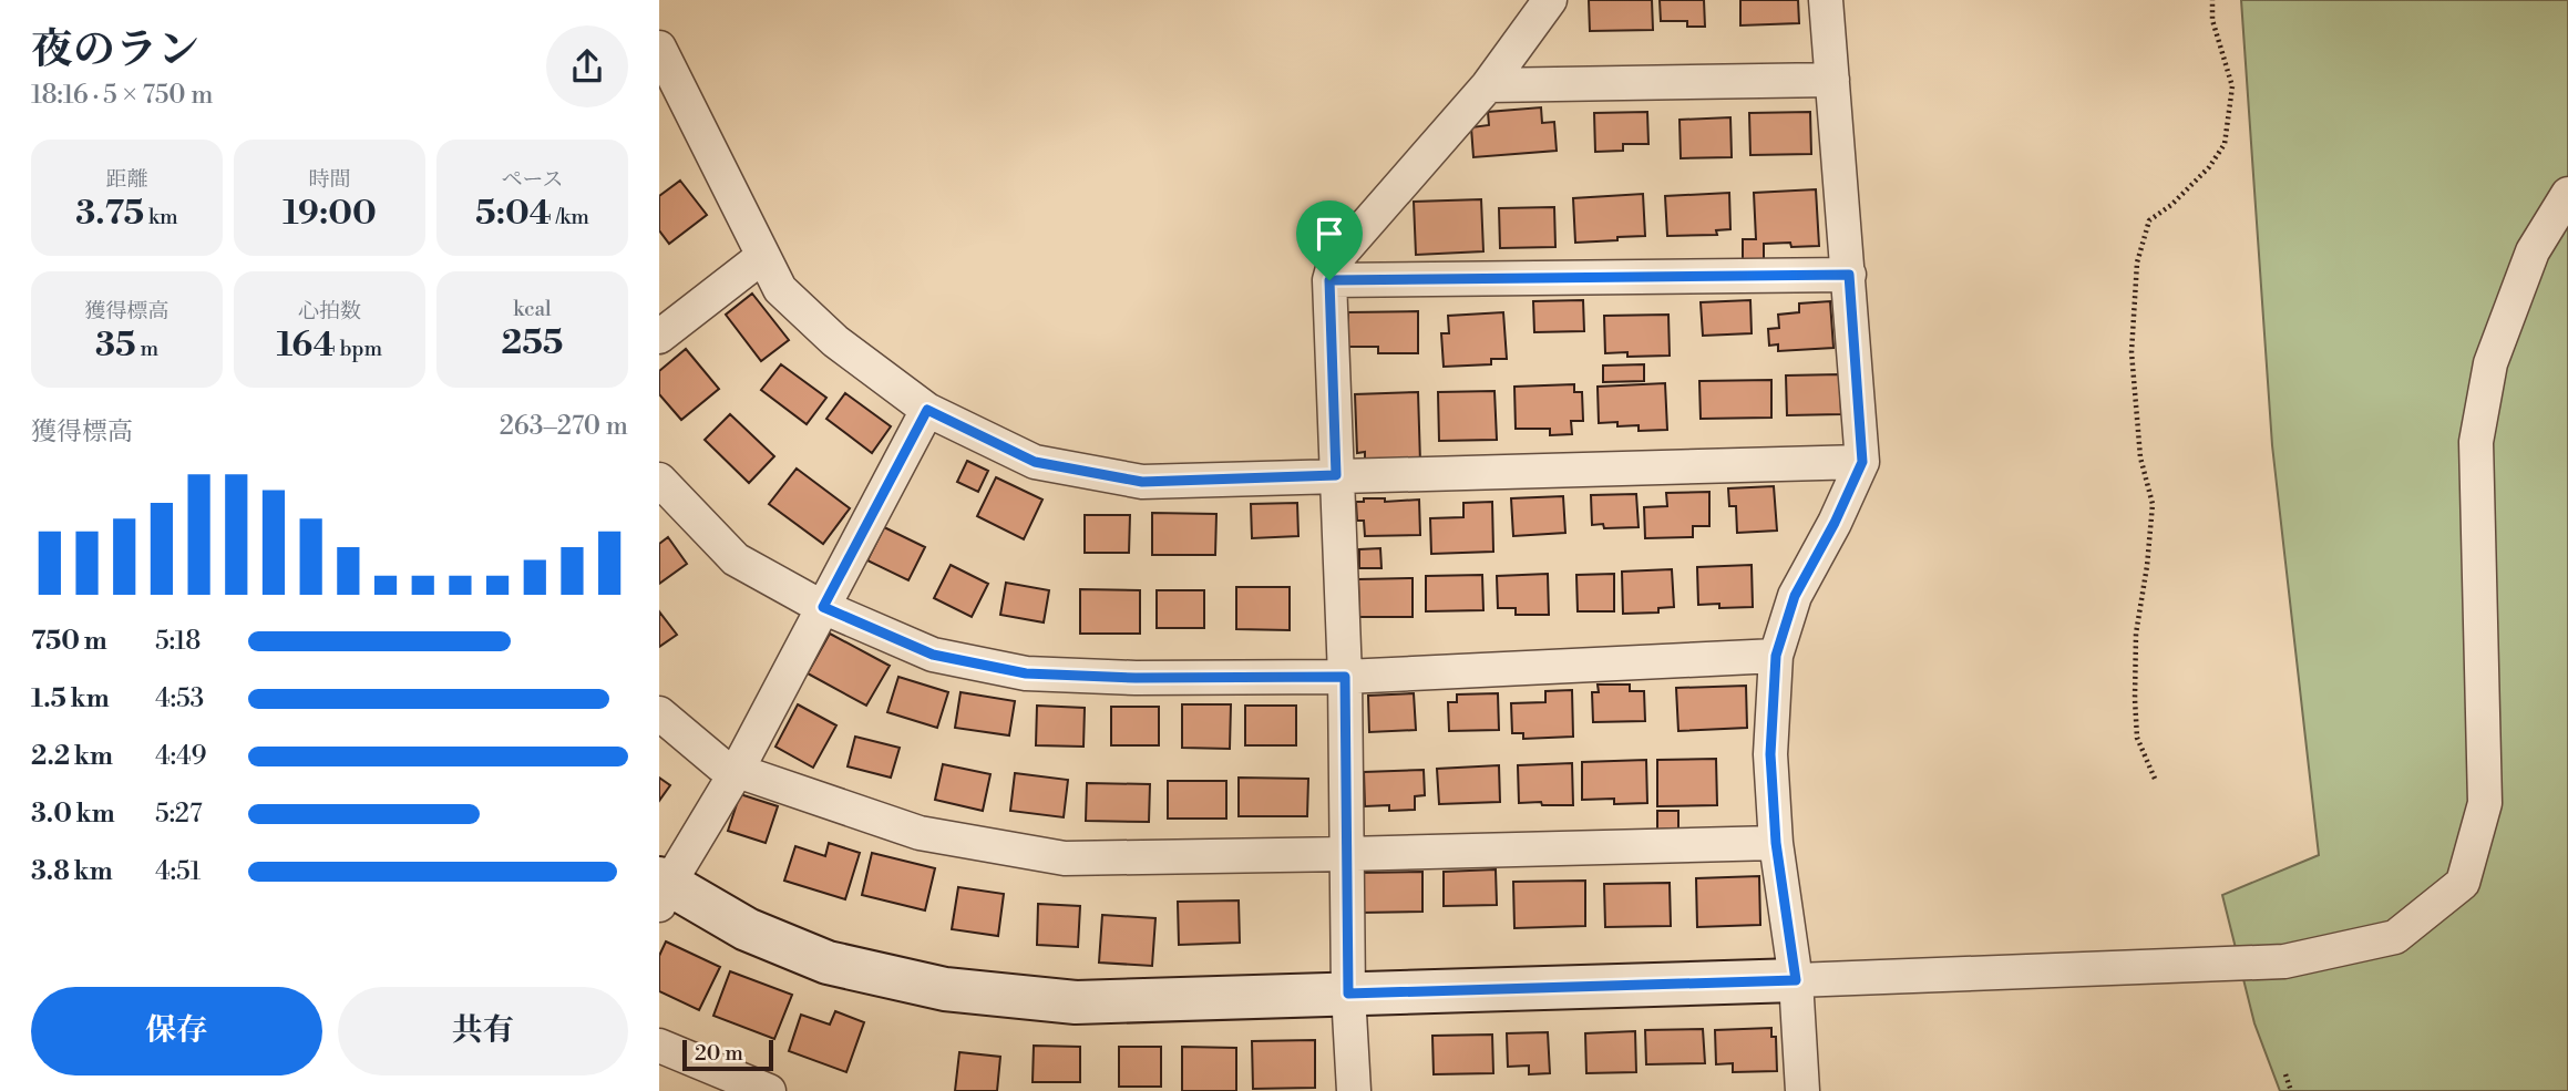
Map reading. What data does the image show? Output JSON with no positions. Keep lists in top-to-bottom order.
{
  "scale_bar": "20 m",
  "page": {
    "heading": ["夜のラン", "18:16 · 5 × 750 m"],
    "stats": [
      ["距離", "3.75 km"],
      ["時間", "19:00"],
      ["ペース", "5:04 /km"],
      ["獲得標高", "35 m"],
      ["心拍数", "164 bpm"],
      ["kcal", "255"]
    ],
    "chart": ["獲得標高", "263–270 m"],
    "list": [
      {
        "name": "750 m",
        "note": "5:18"
      },
      {
        "name": "1.5 km",
        "note": "4:53"
      },
      {
        "name": "2.2 km",
        "note": "4:49"
      },
      {
        "name": "3.0 km",
        "note": "5:27"
      },
      {
        "name": "3.8 km",
        "note": "4:51"
      }
    ],
    "buttons": ["保存", "共有"],
    "scale": "20 m"
  }
}
